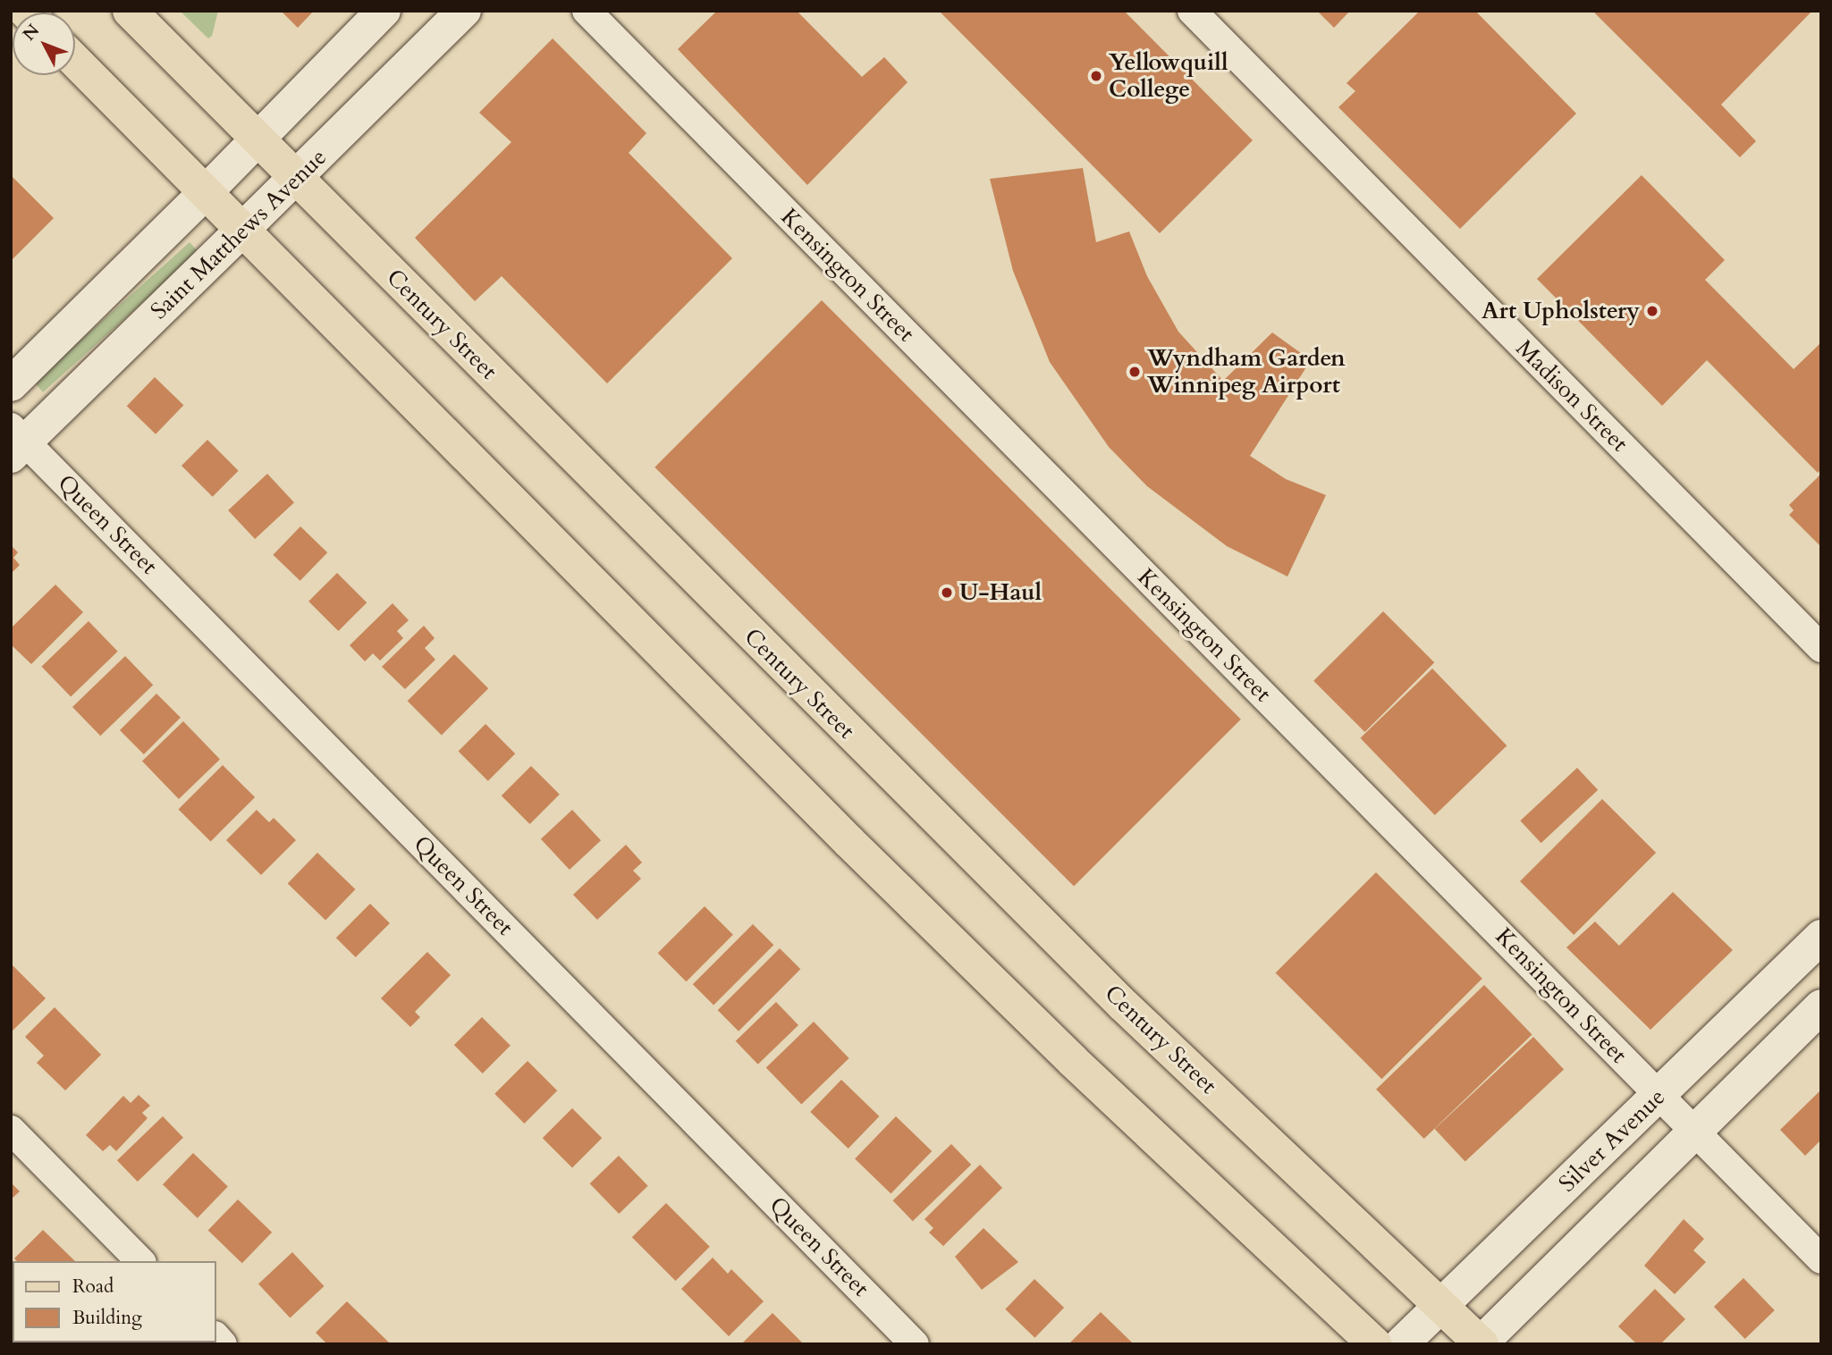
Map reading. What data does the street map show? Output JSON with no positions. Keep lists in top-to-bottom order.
{
  "streets": {
    "main road": ["Century Street"],
    "street": [
      "Saint Matthews Avenue",
      "Kensington Street",
      "Madison Street",
      "Queen Street",
      "Silver Avenue"
    ]
  },
  "crossings": [
    ["Saint Matthews Avenue", "Century Street"],
    ["Saint Matthews Avenue", "Queen Street"],
    ["Kensington Street", "Silver Avenue"],
    ["Century Street", "Silver Avenue"]
  ],
  "places": [
    "Yellowquill College",
    "Art Upholstery",
    "Wyndham Garden Winnipeg Airport",
    "U-Haul"
  ],
  "legend": ["Road", "Building"],
  "north": "top left"
}
